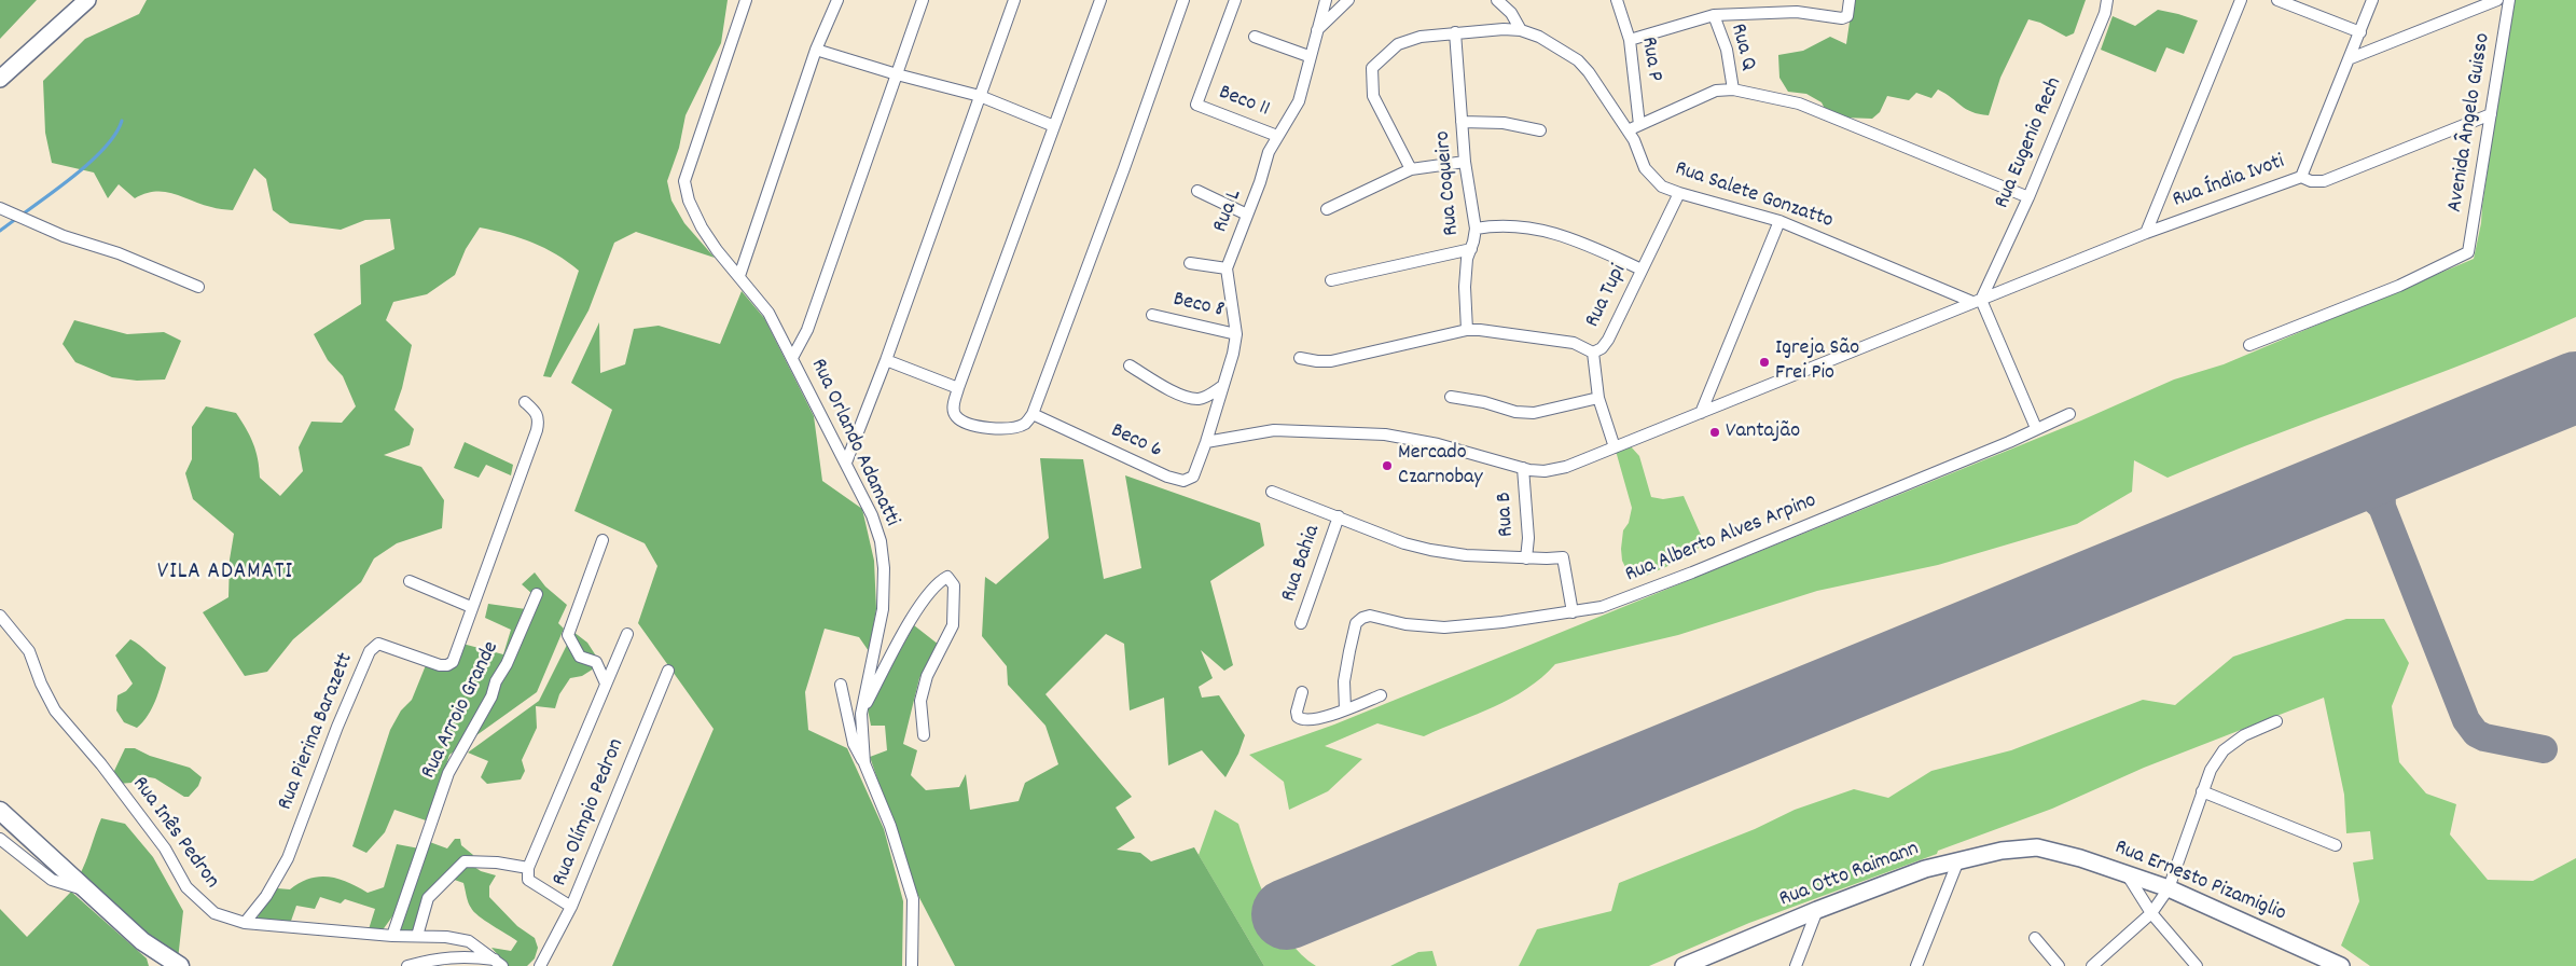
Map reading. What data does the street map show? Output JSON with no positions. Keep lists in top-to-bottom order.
{
  "streets": {
    "street": [
      "Rua Q",
      "Rua P",
      "Beco 11",
      "Avenida Ângelo Guisso",
      "Rua Eugenio Rech",
      "Rua Índia Ivoti",
      "Rua Coqueiro",
      "Rua Salete Gonzatto",
      "Rua L",
      "Rua Tupi",
      "Beco 8",
      "Beco 6",
      "Rua Orlando Adamatti",
      "Rua B",
      "Rua Alberto Alves Arpino",
      "Rua Bahia",
      "Rua Arroio Grande",
      "Rua Pierina Barazett",
      "Rua Olímpio Pedron",
      "Rua Inês Pedron",
      "Rua Otto Raimann",
      "Rua Ernesto Pizamiglio"
    ]
  },
  "crossings": [
    ["Beco 11", "Rua L"],
    ["Avenida Ângelo Guisso", "Rua Índia Ivoti"],
    ["Rua Eugenio Rech", "Rua Índia Ivoti"],
    ["Rua Eugenio Rech", "Rua Salete Gonzatto"],
    ["Rua Índia Ivoti", "Rua Salete Gonzatto"],
    ["Rua Índia Ivoti", "Rua L"],
    ["Rua Índia Ivoti", "Rua Tupi"],
    ["Rua Índia Ivoti", "Beco 6"],
    ["Rua Índia Ivoti", "Rua B"],
    ["Rua Salete Gonzatto", "Rua Tupi"],
    ["Rua L", "Beco 8"],
    ["Rua L", "Beco 6"],
    ["Rua Arroio Grande", "Rua Inês Pedron"],
    ["Rua Pierina Barazett", "Rua Inês Pedron"],
    ["Rua Otto Raimann", "Rua Ernesto Pizamiglio"]
  ],
  "districts": ["VILA ADAMATI"],
  "places": ["Igreja São Frei Pio", "Vantajão", "Mercado Czarnobay"]
}
